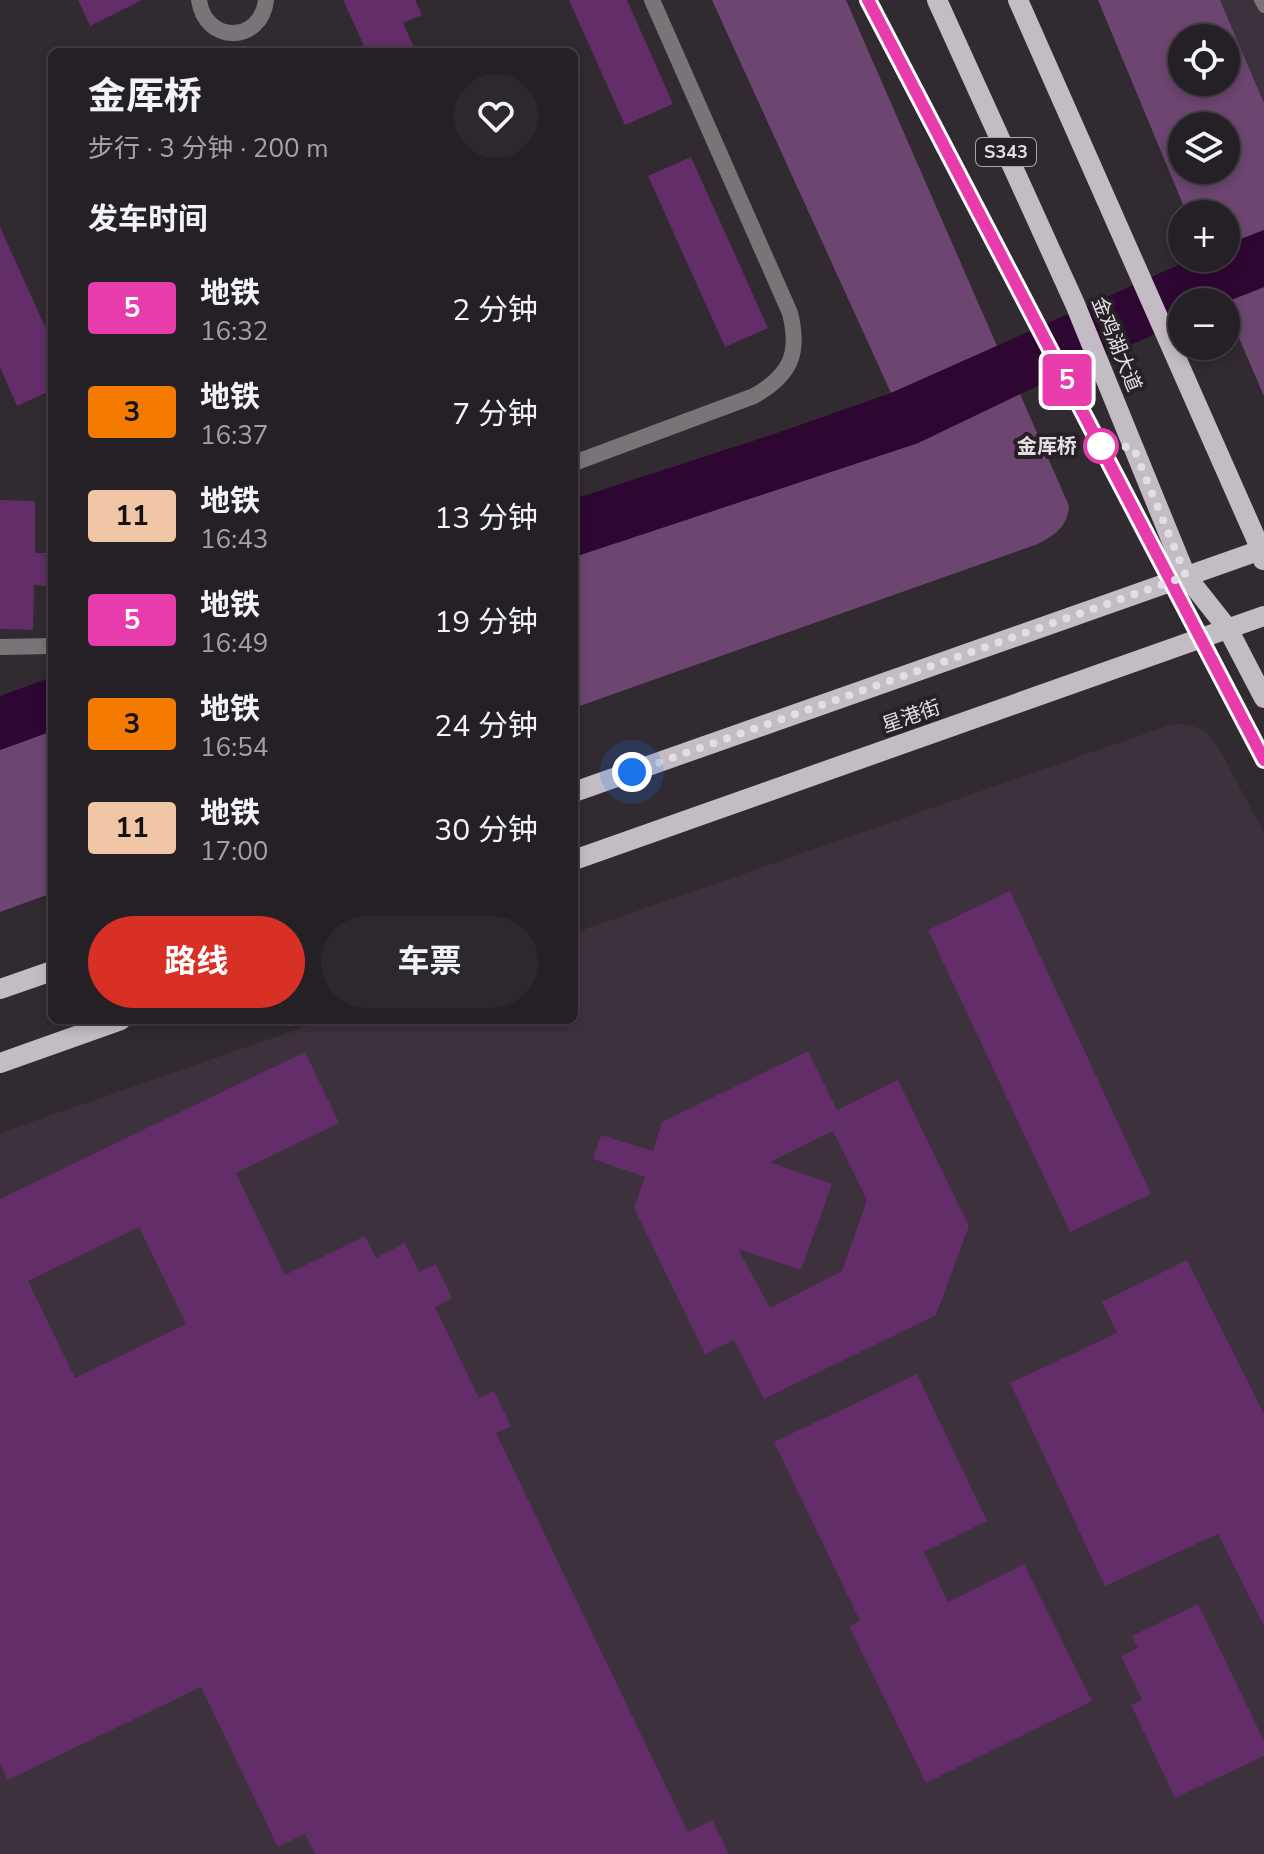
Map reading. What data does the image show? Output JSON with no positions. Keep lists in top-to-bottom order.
{
  "streets": {
    "main road": ["S343", "金鸡湖大道", "星港街"]
  },
  "crossings": [
    ["金鸡湖大道", "星港街"]
  ],
  "places": ["金厍桥"],
  "lines": ["metro line 5"],
  "page": {
    "on_map": "5",
    "map_buttons": ["+", "−"],
    "heading": [
      ["金厍桥", "步行 · 3 分钟 · 200 m"],
      "发车时间"
    ],
    "list": [
      {
        "mark": "5",
        "name": "地铁",
        "note": "16:32",
        "value": "2 分钟"
      },
      {
        "mark": "3",
        "name": "地铁",
        "note": "16:37",
        "value": "7 分钟"
      },
      {
        "mark": "11",
        "name": "地铁",
        "note": "16:43",
        "value": "13 分钟"
      },
      {
        "mark": "5",
        "name": "地铁",
        "note": "16:49",
        "value": "19 分钟"
      },
      {
        "mark": "3",
        "name": "地铁",
        "note": "16:54",
        "value": "24 分钟"
      },
      {
        "mark": "11",
        "name": "地铁",
        "note": "17:00",
        "value": "30 分钟"
      }
    ],
    "buttons": ["路线", "车票"]
  }
}
